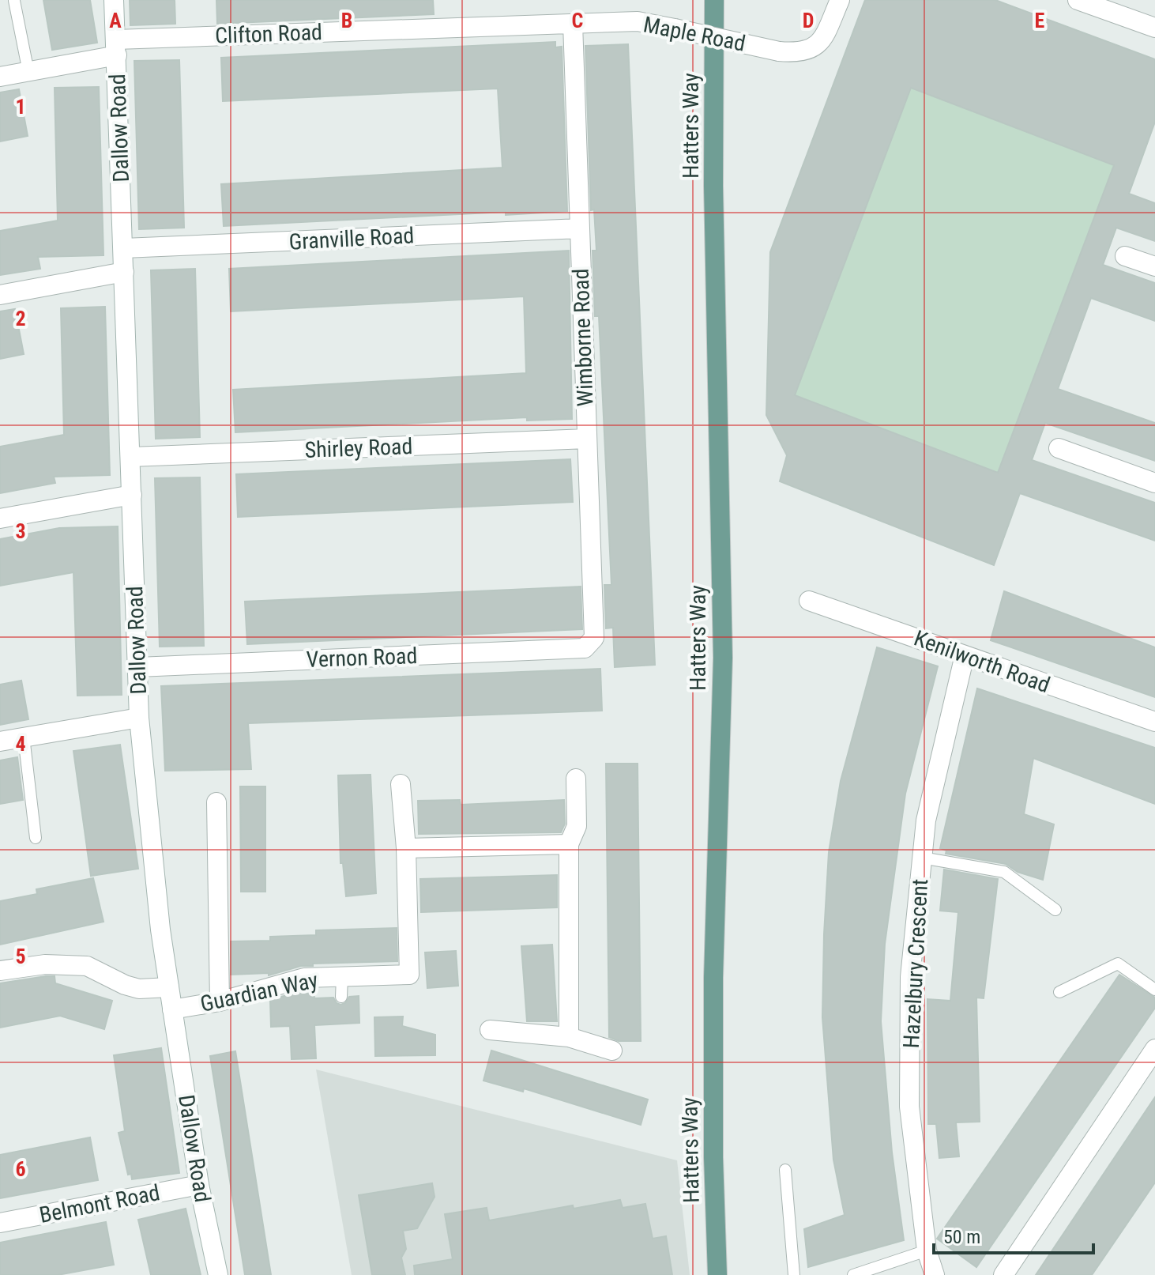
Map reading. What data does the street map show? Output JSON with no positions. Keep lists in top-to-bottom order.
{
  "streets": {
    "main road": ["Hatters Way"],
    "street": [
      "Clifton Road",
      "Maple Road",
      "Dallow Road",
      "Granville Road",
      "Wimborne Road",
      "Shirley Road",
      "Vernon Road",
      "Kenilworth Road",
      "Hazelbury Crescent",
      "Guardian Way",
      "Belmont Road"
    ]
  },
  "crossings": [
    ["Clifton Road", "Maple Road"],
    ["Clifton Road", "Dallow Road"],
    ["Clifton Road", "Wimborne Road"],
    ["Maple Road", "Wimborne Road"],
    ["Dallow Road", "Granville Road"],
    ["Dallow Road", "Shirley Road"],
    ["Dallow Road", "Vernon Road"],
    ["Dallow Road", "Guardian Way"],
    ["Dallow Road", "Belmont Road"],
    ["Granville Road", "Wimborne Road"],
    ["Wimborne Road", "Shirley Road"],
    ["Wimborne Road", "Vernon Road"],
    ["Kenilworth Road", "Hazelbury Crescent"]
  ],
  "scale_bar": "50 m",
  "grid": {
    "columns": [
      "A",
      "B",
      "C",
      "D",
      "E"
    ],
    "rows": [
      "1",
      "2",
      "3",
      "4",
      "5",
      "6"
    ]
  }
}
